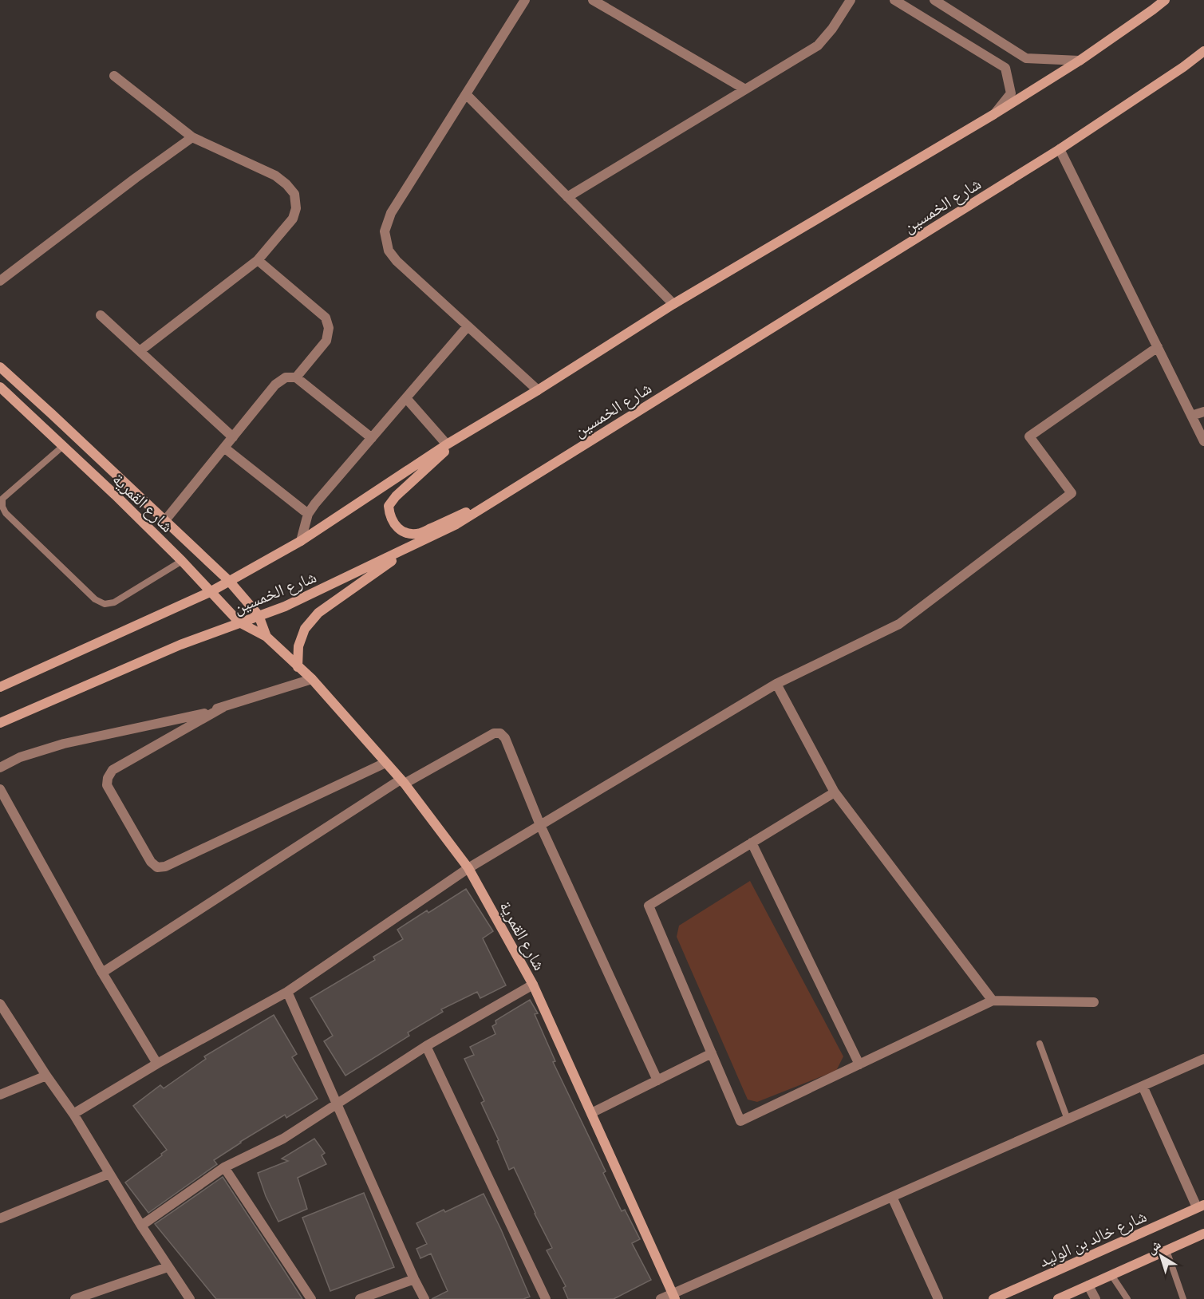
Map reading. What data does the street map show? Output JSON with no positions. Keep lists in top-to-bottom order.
{
  "streets": {
    "street": ["شارع الخمسين", "شارع القمرية", "شارع خالد بن الوليد"]
  },
  "crossings": [
    ["شارع الخمسين", "شارع القمرية"]
  ],
  "north": "top left"
}
